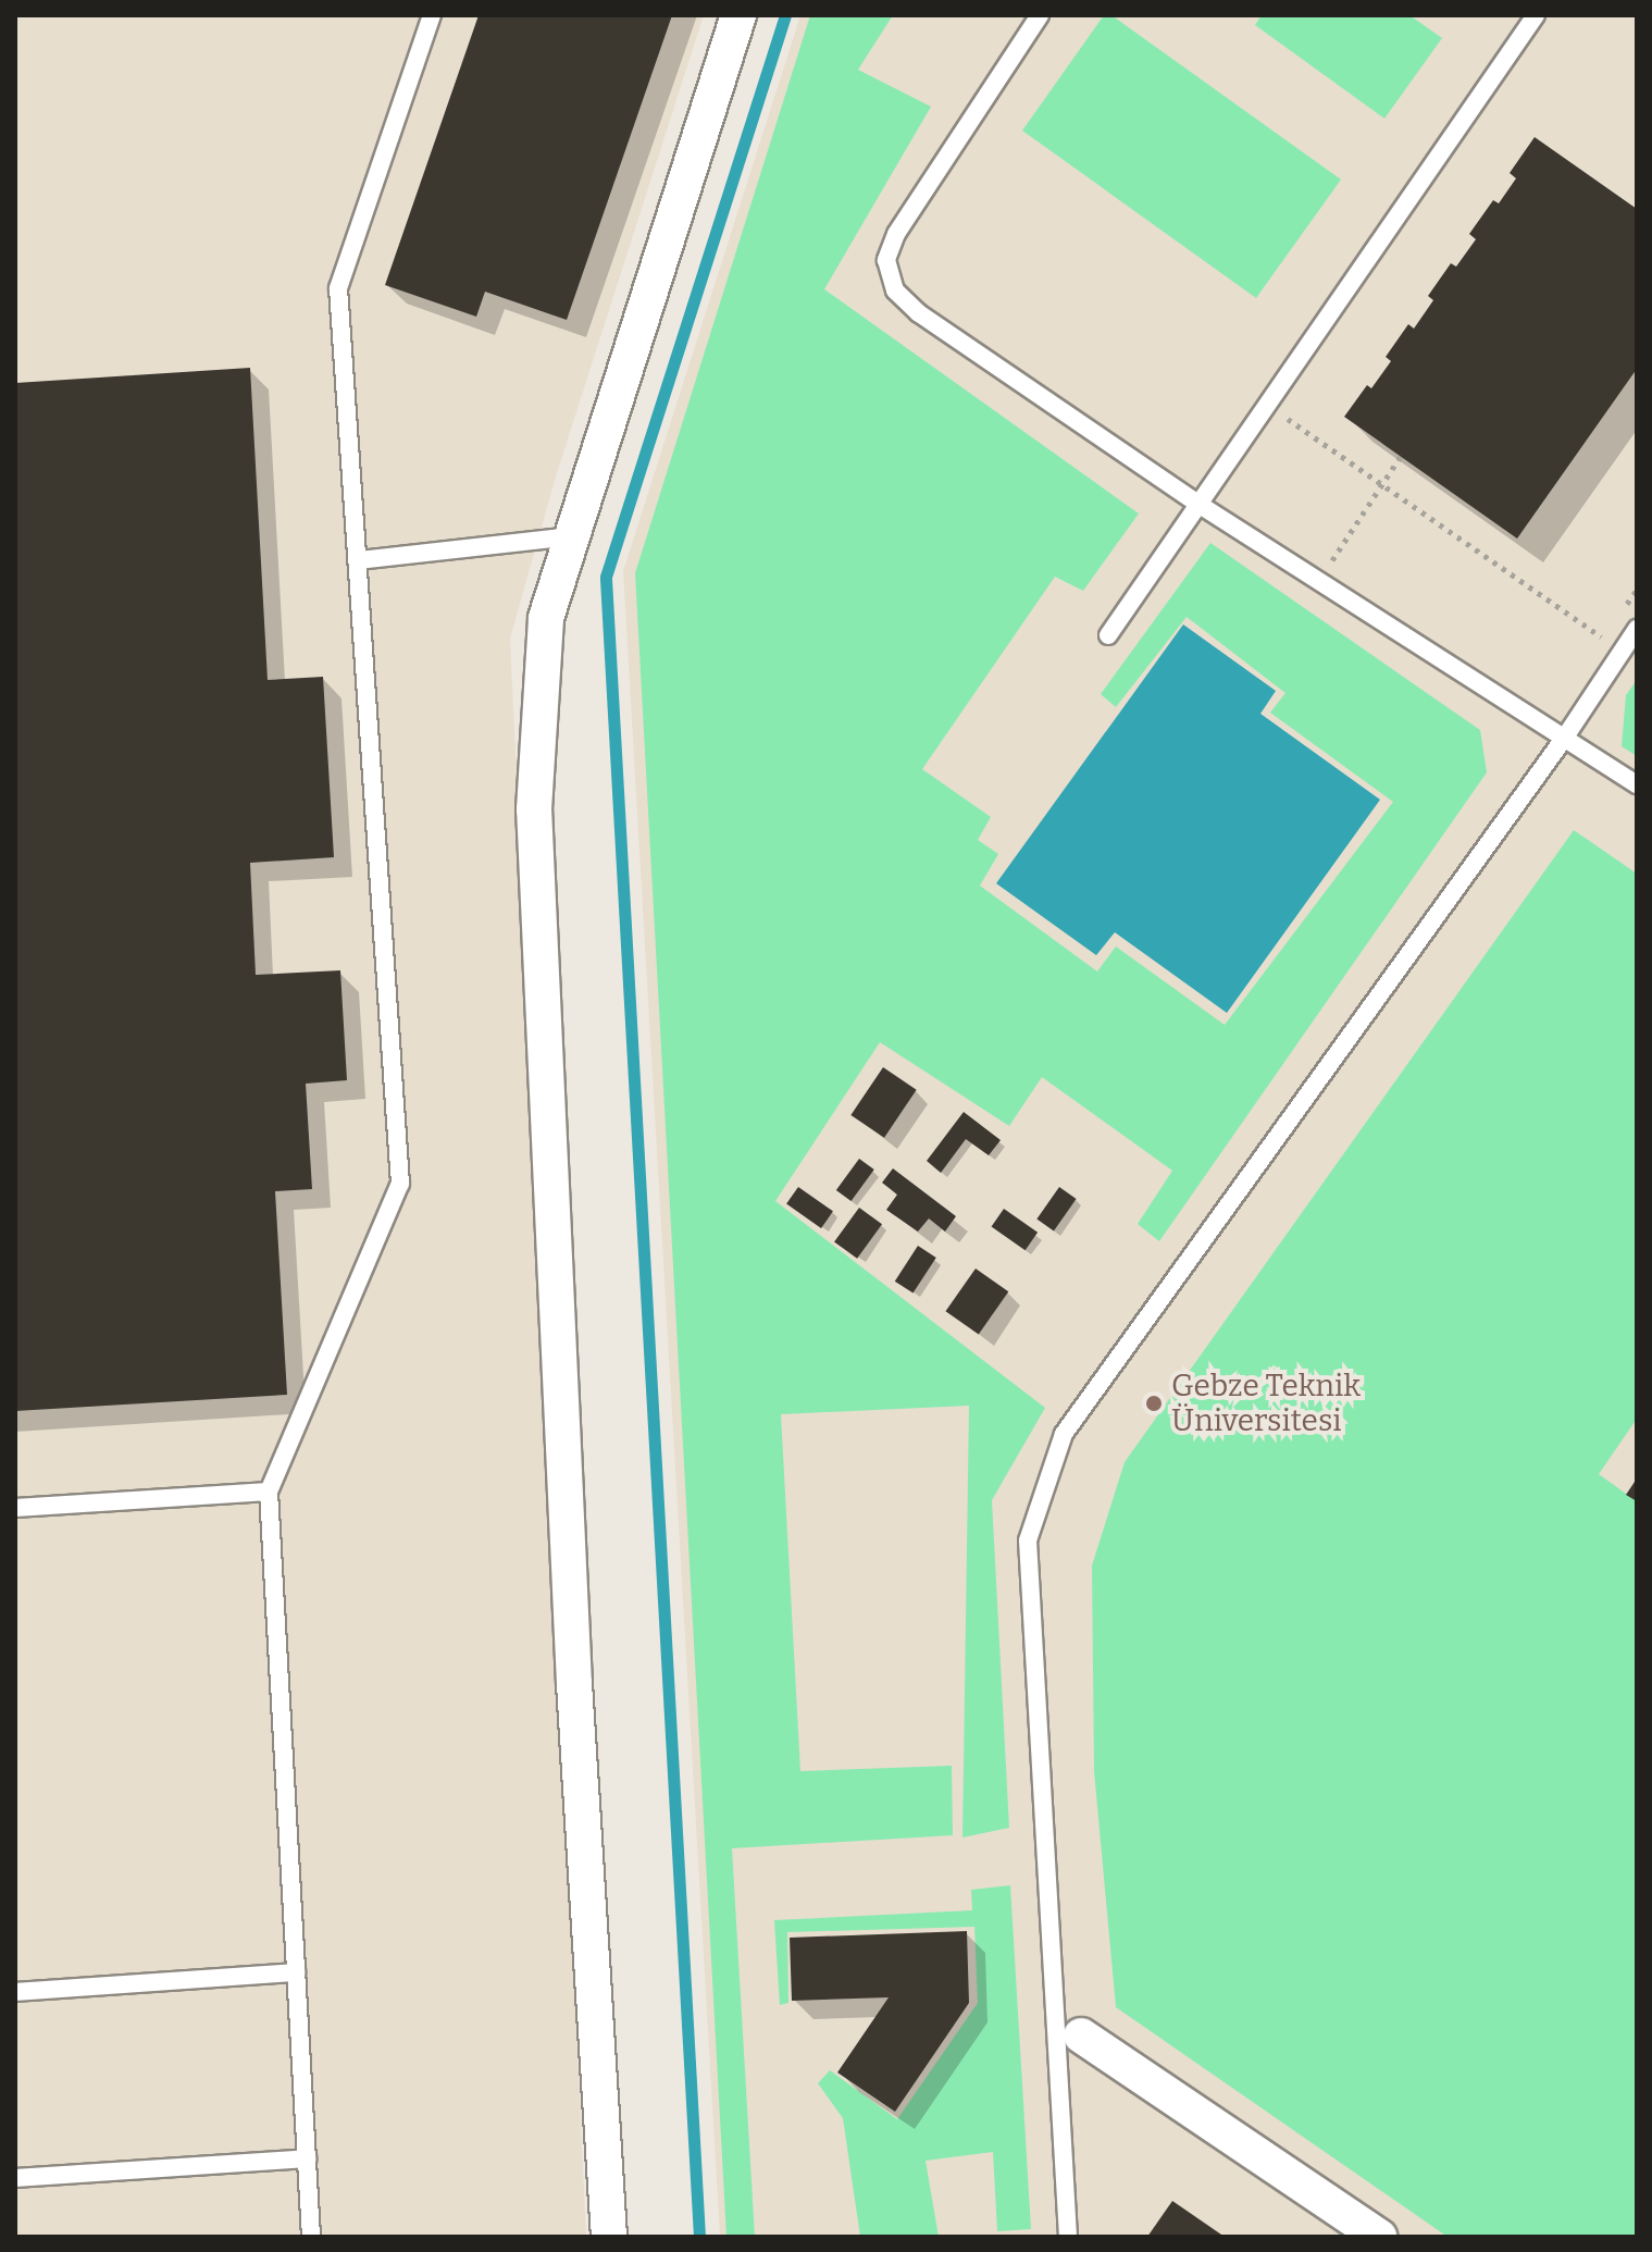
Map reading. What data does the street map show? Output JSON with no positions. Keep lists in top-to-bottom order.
{
  "places": ["Gebze Teknik Üniversitesi"]
}
